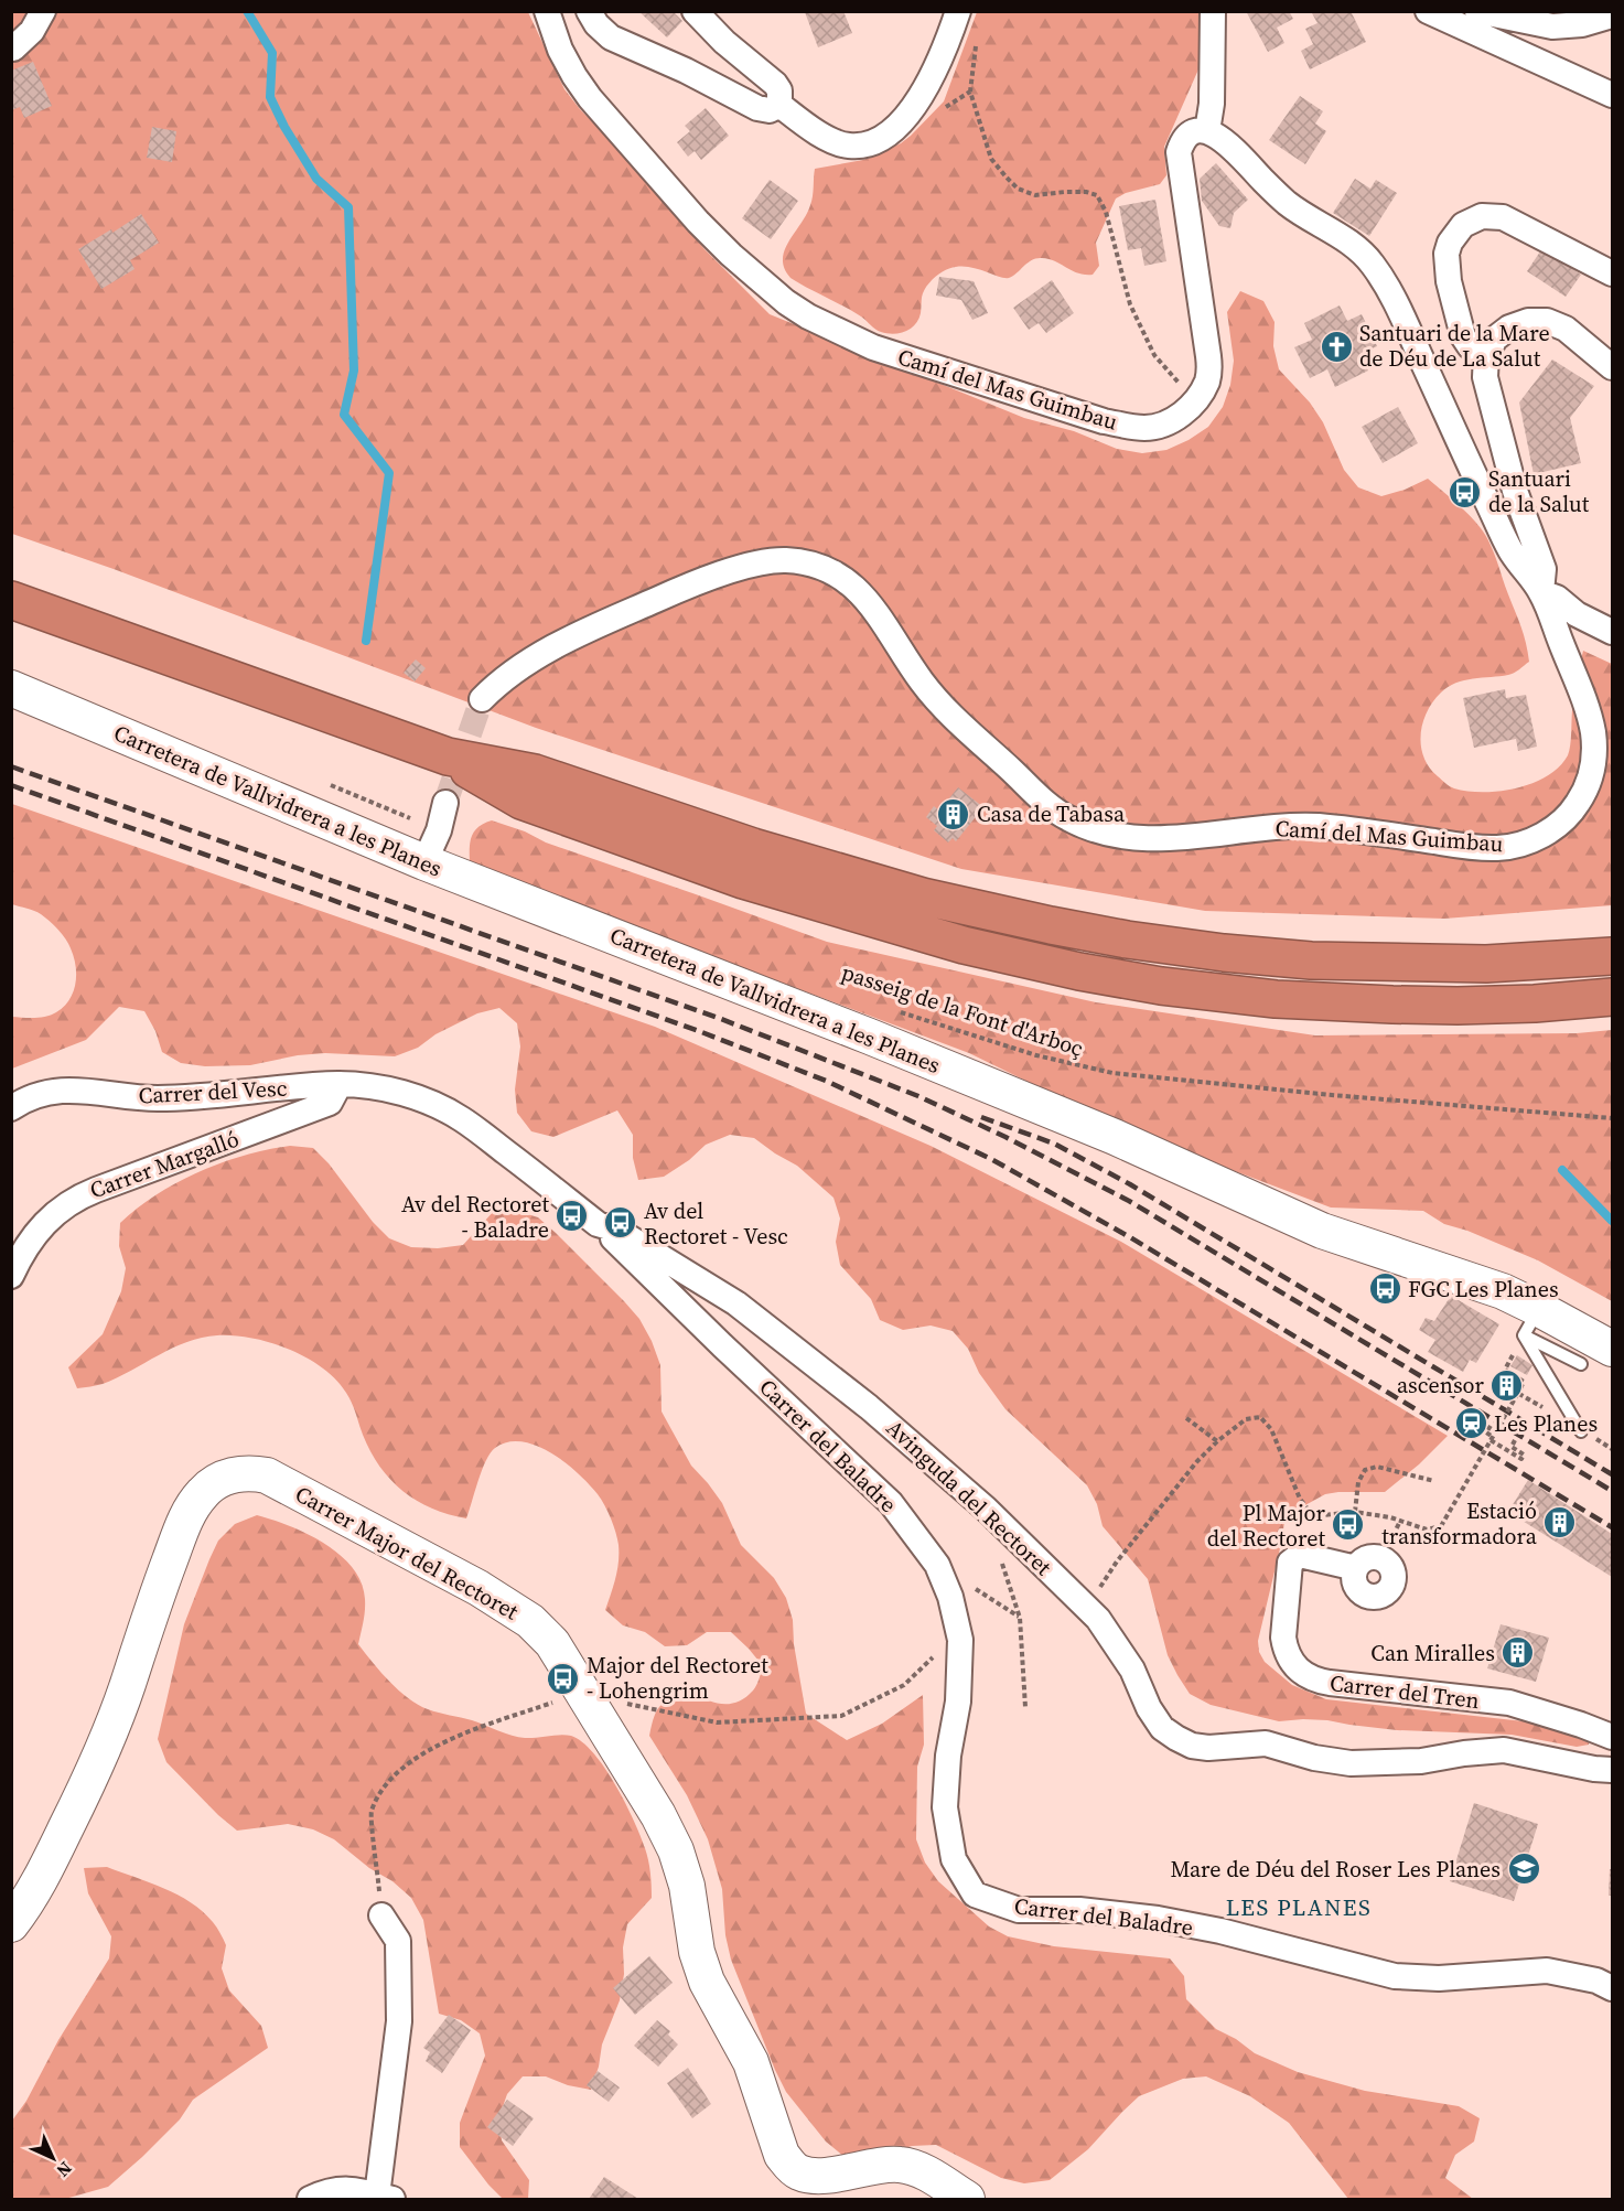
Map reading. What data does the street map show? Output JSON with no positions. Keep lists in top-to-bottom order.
{
  "streets": {
    "main road": ["Carretera de Vallvidrera a les Planes", "Carrer Major del Rectoret"],
    "street": [
      "Camí del Mas Guimbau",
      "Carrer del Vesc",
      "Carrer Margalló",
      "Carrer del Baladre",
      "Avinguda del Rectoret",
      "Carrer del Tren"
    ],
    "path": ["passeig de la Font d'Arboç"]
  },
  "crossings": [
    ["Carrer del Vesc", "Carrer Margalló"],
    ["Carrer del Vesc", "Avinguda del Rectoret"],
    ["Carrer Margalló", "Avinguda del Rectoret"],
    ["Carrer del Baladre", "Avinguda del Rectoret"]
  ],
  "districts": ["LES PLANES"],
  "places": {
    "church": ["Santuari de la Mare de Déu de La Salut"],
    "bus stop": [
      "Santuari de la Salut",
      "Av del Rectoret - Baladre",
      "Av del Rectoret - Vesc",
      "FGC Les Planes",
      "Pl Major del Rectoret",
      "Major del Rectoret - Lohengrim"
    ],
    "building": [
      "Casa de Tabasa",
      "ascensor",
      "Estació transformadora",
      "Can Miralles"
    ],
    "station": ["Les Planes"],
    "school or university": ["Mare de Déu del Roser Les Planes"]
  },
  "north": "bottom right"
}
